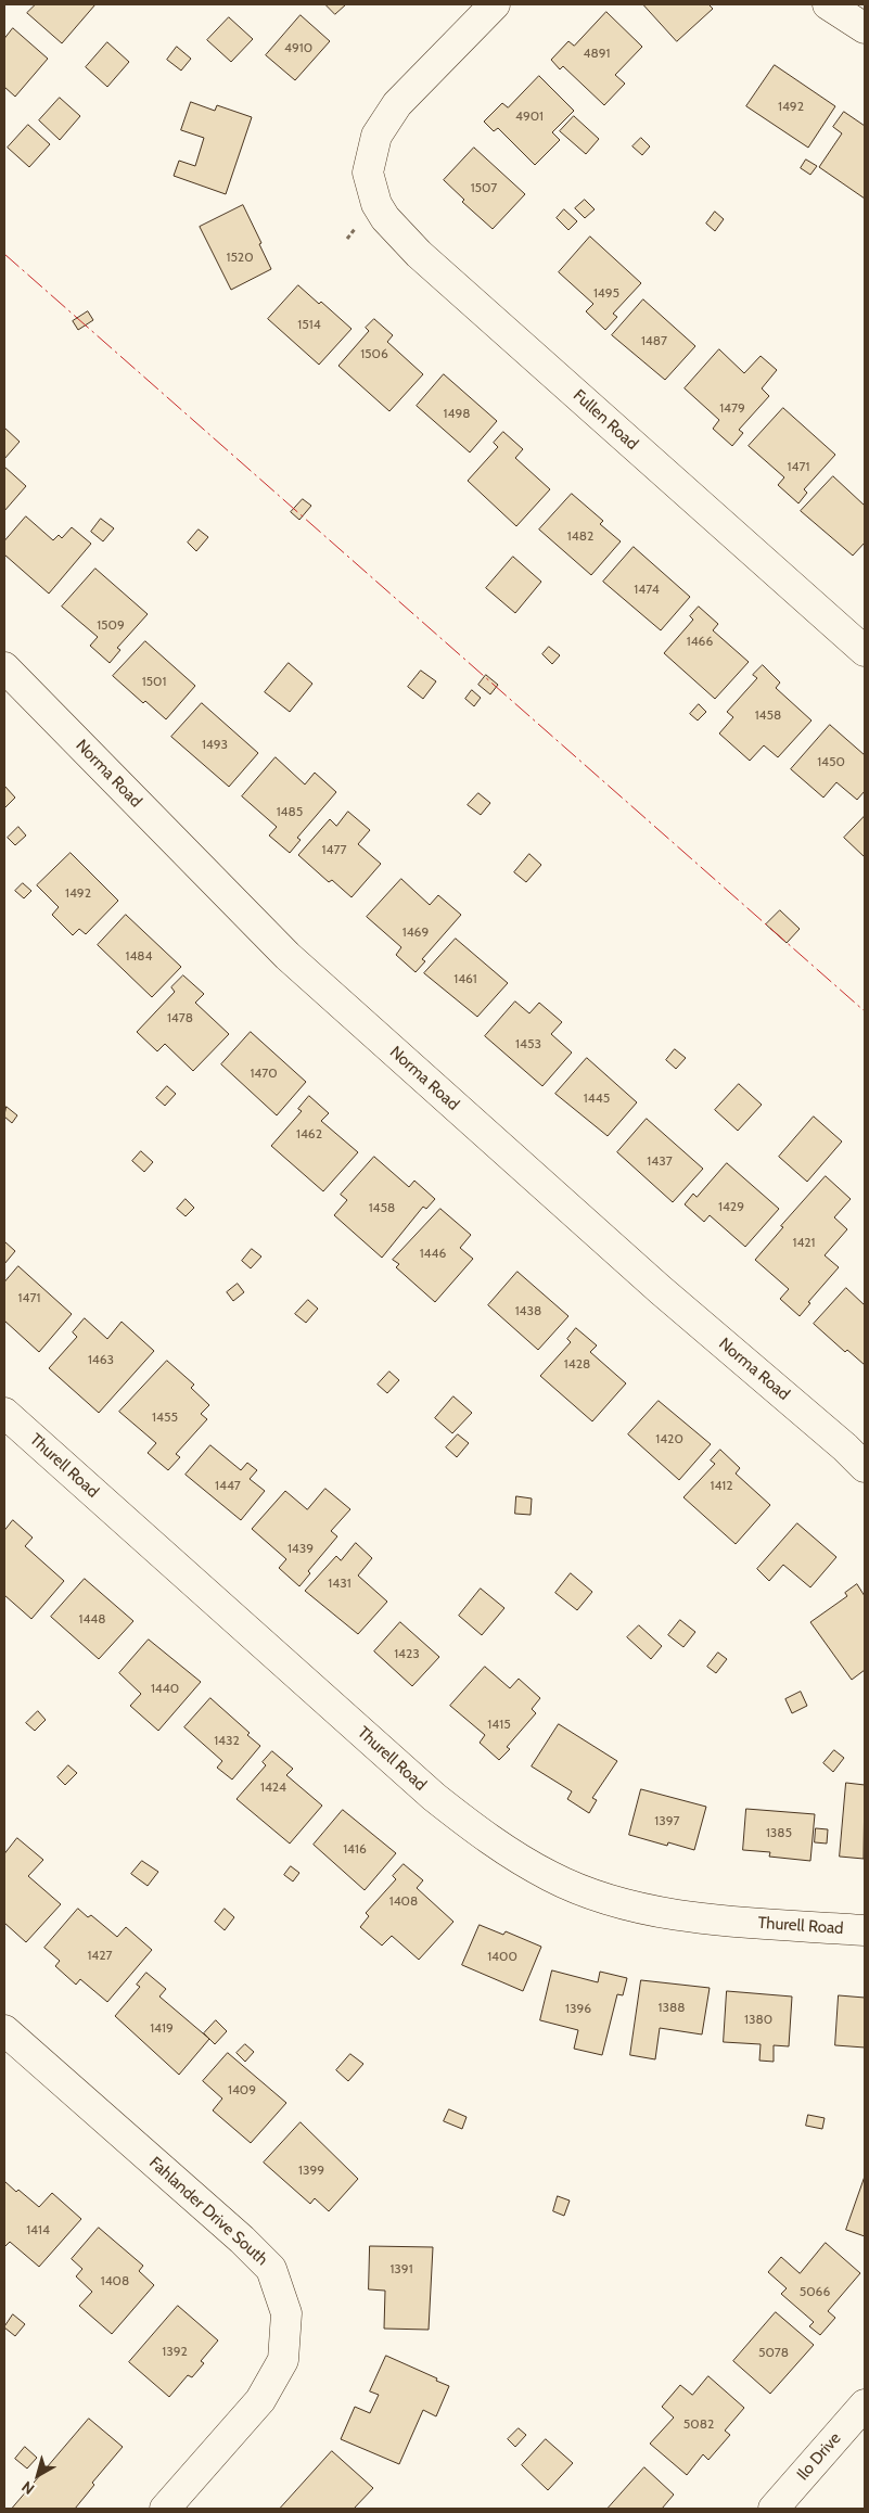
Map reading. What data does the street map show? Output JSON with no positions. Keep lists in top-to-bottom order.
{
  "streets": {
    "street": [
      "Fullen Road",
      "Norma Road",
      "Thurell Road",
      "Fahlander Drive South",
      "Ilo Drive"
    ]
  },
  "house_numbers": [
    "4910",
    "4891",
    "1492",
    "4901",
    "1507",
    "1520",
    "1495",
    "1514",
    "1487",
    "1506",
    "1479",
    "1498",
    "1471",
    "1482",
    "1474",
    "1509",
    "1466",
    "1501",
    "1458",
    "1493",
    "1450",
    "1485",
    "1477",
    "1492",
    "1469",
    "1484",
    "1461",
    "1478",
    "1453",
    "1470",
    "1445",
    "1462",
    "1437",
    "1429",
    "1458",
    "1421",
    "1446",
    "1471",
    "1438",
    "1463",
    "1428",
    "1455",
    "1420",
    "1447",
    "1412",
    "1439",
    "1431",
    "1448",
    "1423",
    "1440",
    "1415",
    "1432",
    "1424",
    "1397",
    "1385",
    "1416",
    "1408",
    "1427",
    "1400",
    "1388",
    "1396",
    "1380",
    "1419",
    "1409",
    "1399",
    "1414",
    "1391",
    "1408",
    "5066",
    "1392",
    "5078",
    "5082"
  ],
  "north": "bottom left"
}
